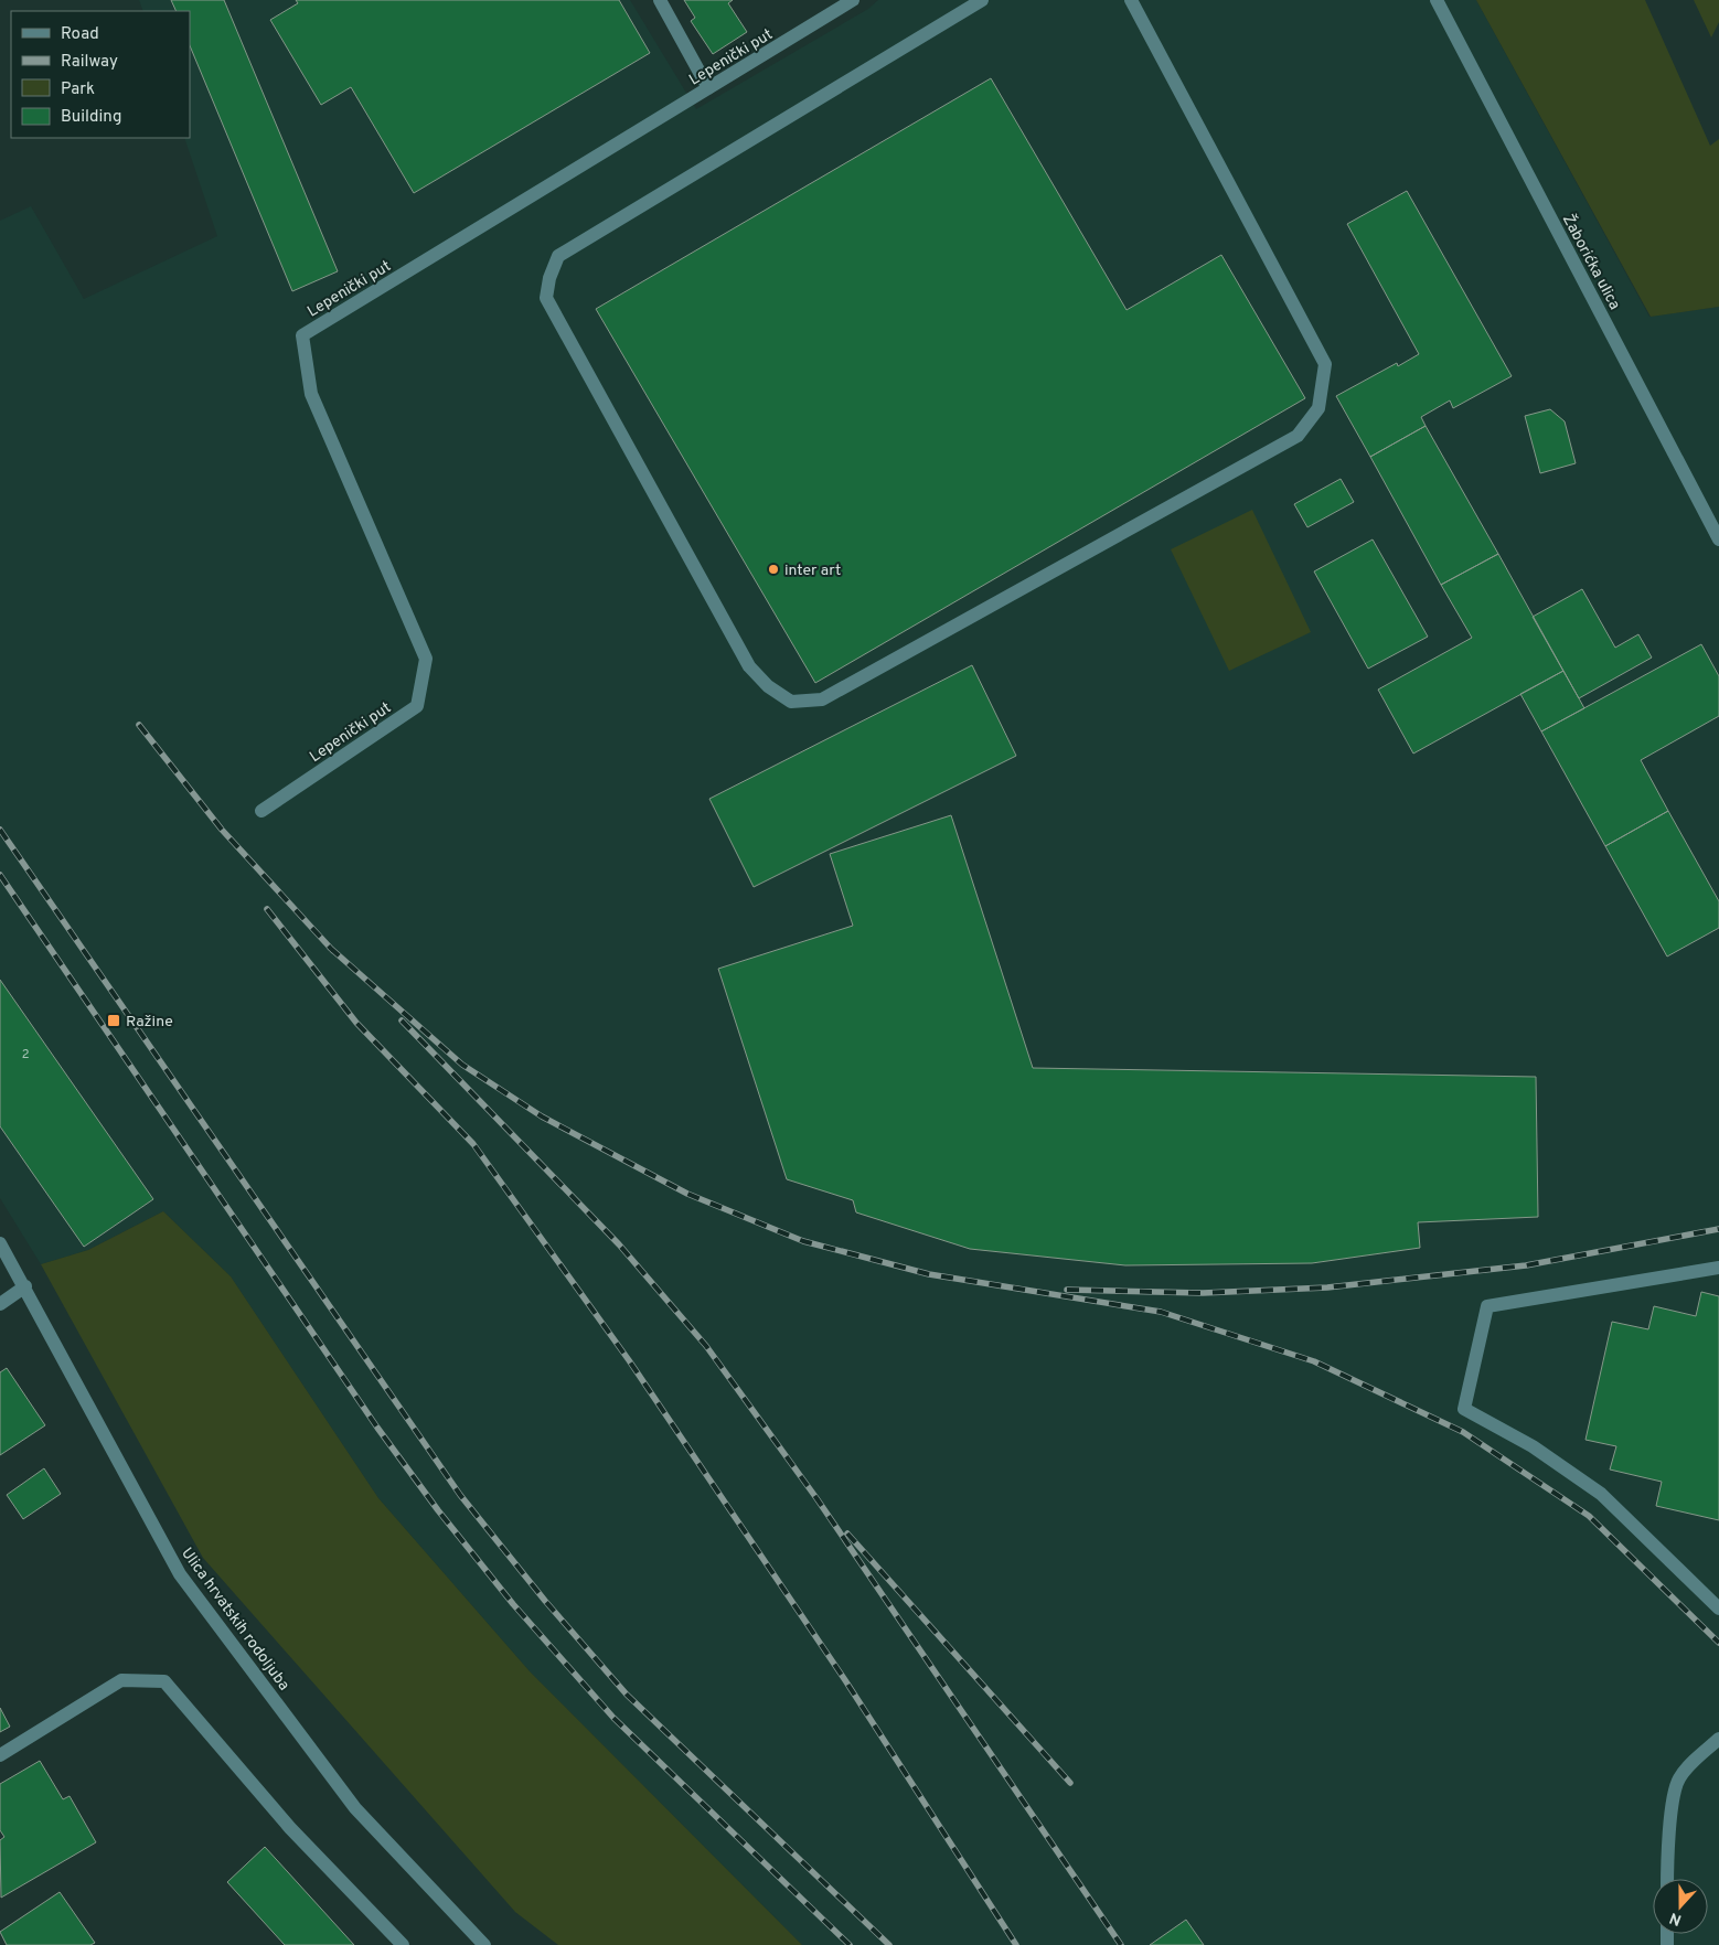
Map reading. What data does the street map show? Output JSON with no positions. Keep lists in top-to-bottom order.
{
  "streets": {
    "street": ["Lepenički put", "Žaborićka ulica", "Ulica hrvatskih rodoljuba"]
  },
  "places": {
    "other": ["inter art"],
    "transit": ["Ražine"]
  },
  "house_numbers": ["2"],
  "legend": [
    "Road",
    "Railway",
    "Park",
    "Building"
  ],
  "north": "bottom"
}
